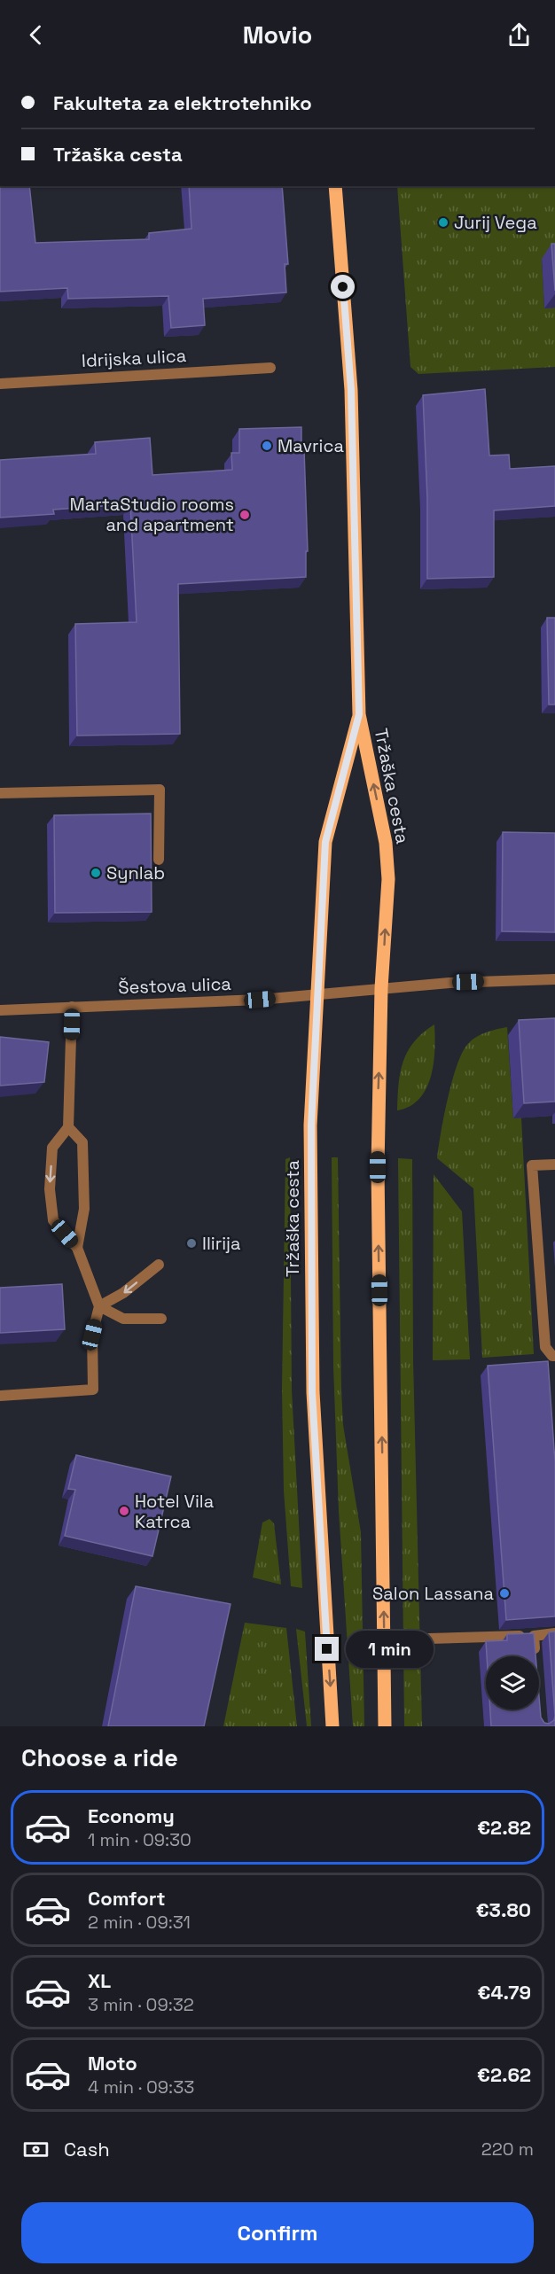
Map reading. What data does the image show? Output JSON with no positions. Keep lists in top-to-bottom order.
{
  "streets": {
    "main road": ["Tržaška cesta"],
    "street": ["Idrijska ulica", "Šestova ulica"]
  },
  "crossings": [
    ["Tržaška cesta", "Šestova ulica"]
  ],
  "places": [
    "Jurij Vega",
    "Mavrica",
    "MartaStudio rooms and apartment",
    "Synlab",
    "Ilirija",
    "Hotel Vila Katrca",
    "Salon Lassana"
  ],
  "page": {
    "header": "Movio",
    "banner": ["Fakulteta za elektrotehniko", "Tržaška cesta"],
    "bubble": "1 min",
    "heading": "Choose a ride",
    "list": [
      {
        "name": "Economy",
        "note": "1 min · 09:30",
        "value": "€2.82"
      },
      {
        "name": "Comfort",
        "note": "2 min · 09:31",
        "value": "€3.80"
      },
      {
        "name": "XL",
        "note": "3 min · 09:32",
        "value": "€4.79"
      },
      {
        "name": "Moto",
        "note": "4 min · 09:33",
        "value": "€2.62"
      }
    ],
    "pay": ["Cash", "220 m"],
    "buttons": "Confirm"
  }
}
